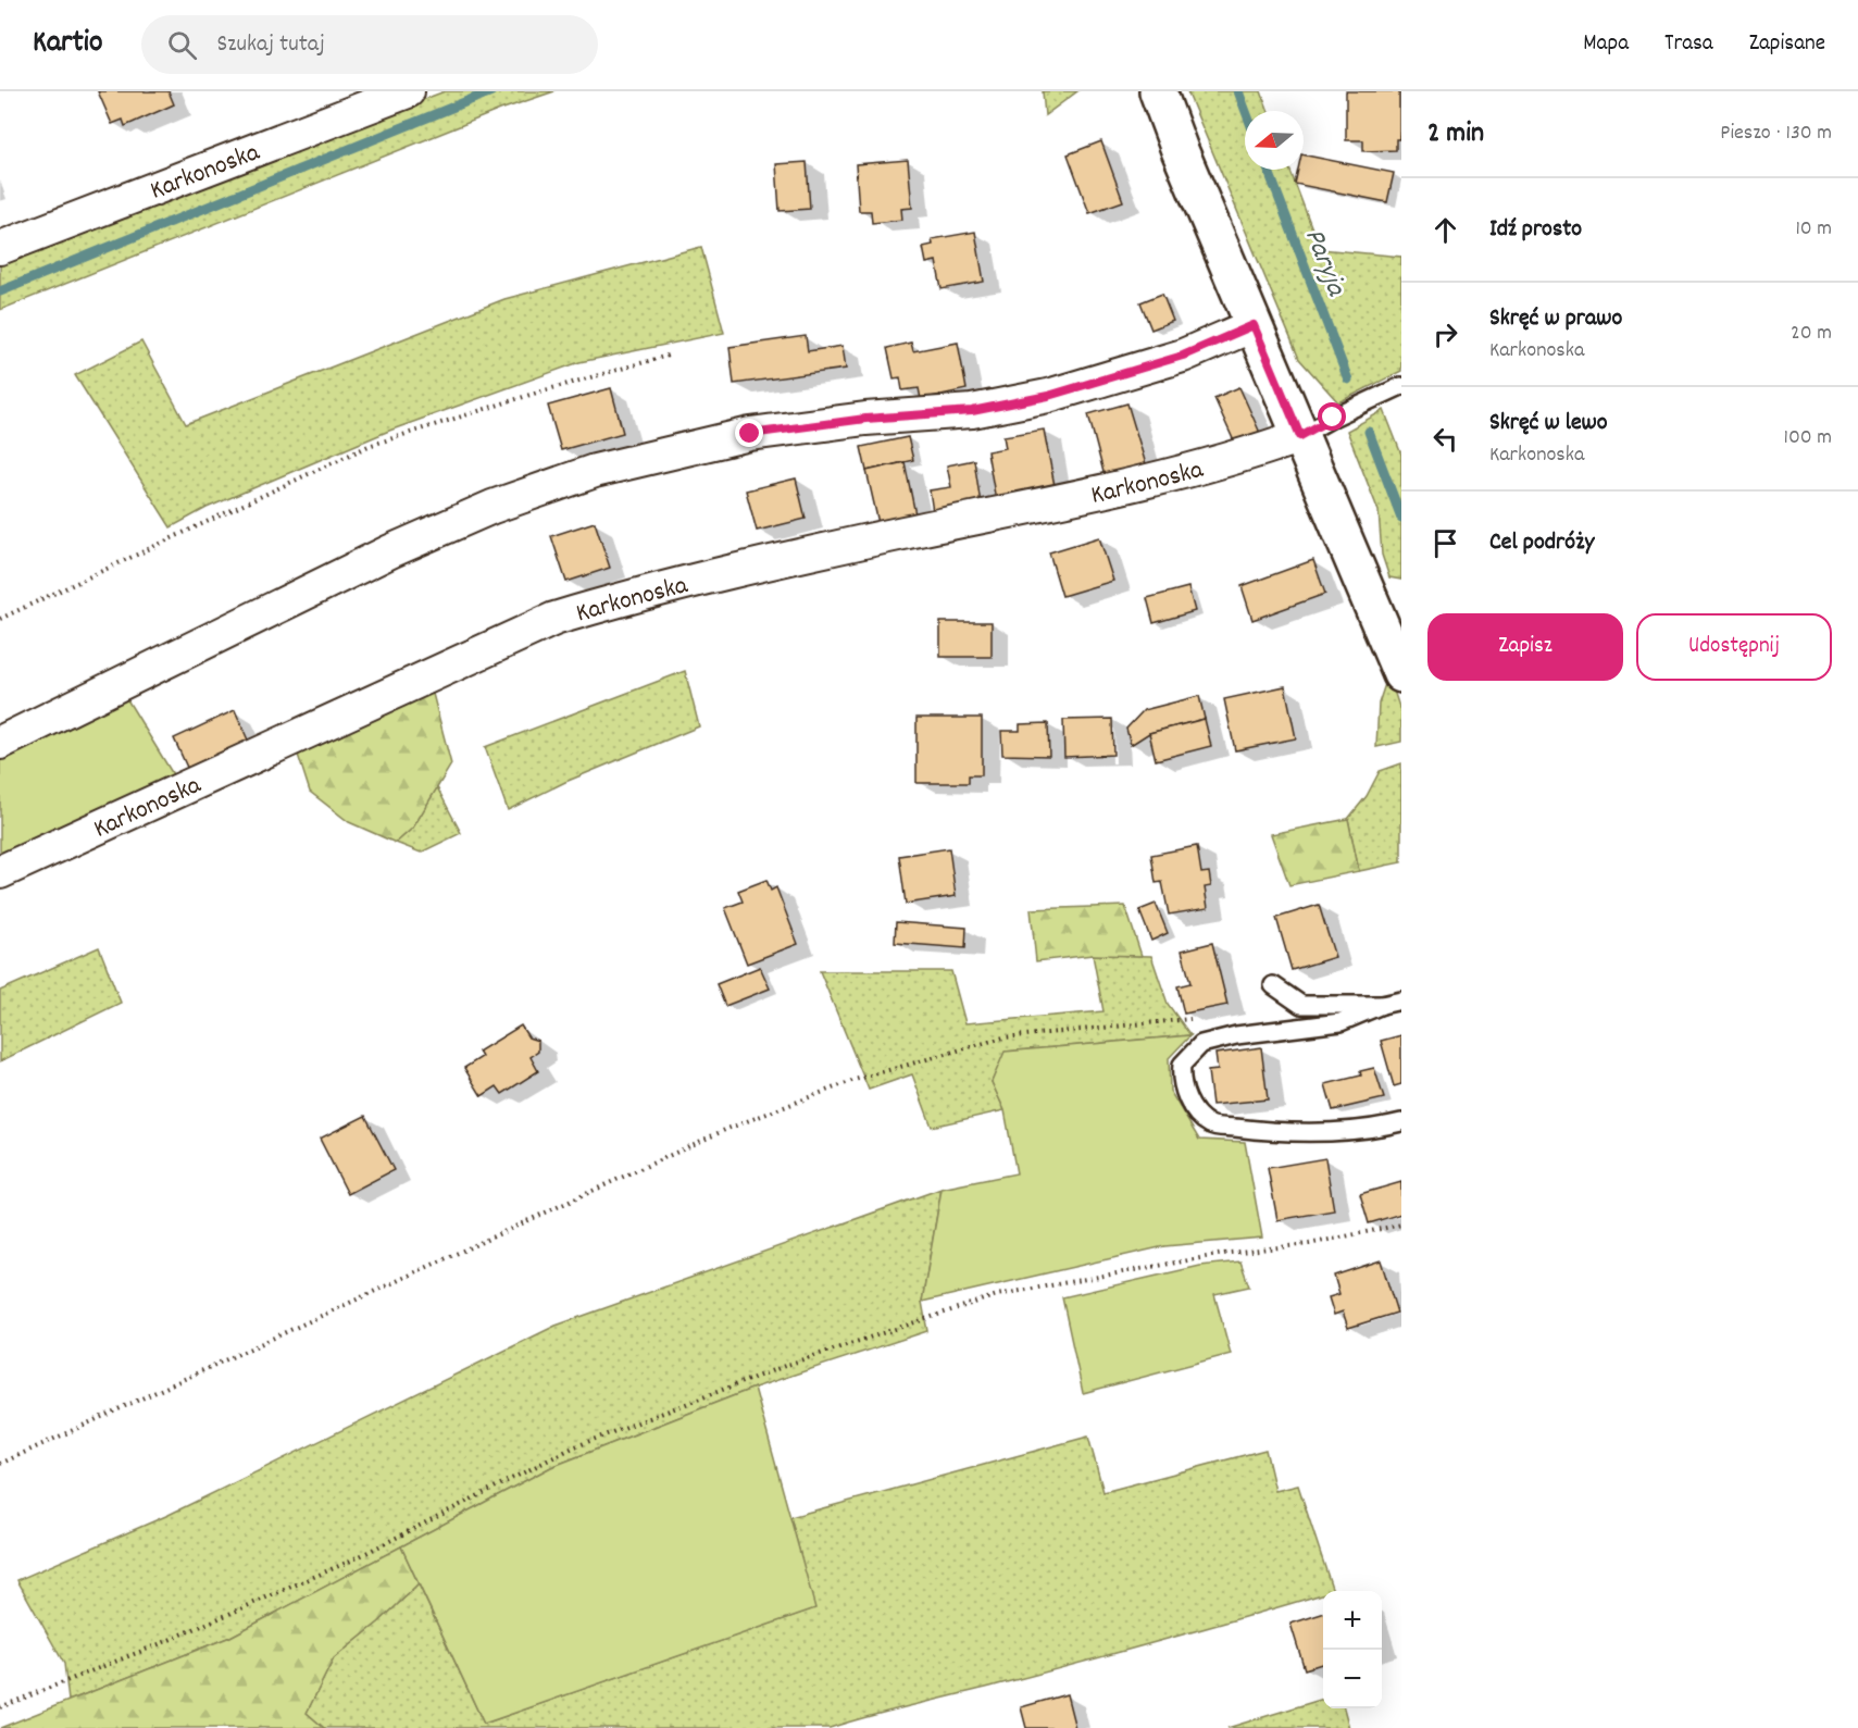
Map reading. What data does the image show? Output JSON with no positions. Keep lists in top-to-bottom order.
{
  "streets": {
    "street": ["Karkonoska"]
  },
  "water": ["Paryja"],
  "north": "left",
  "page": {
    "header": "Kartio",
    "search": "Szukaj tutaj",
    "nav": ["Mapa", "Trasa", "Zapisane"],
    "heading": ["2 min", "Pieszo · 130 m"],
    "list": [
      ["Idź prosto", "10 m"],
      ["Skręć w prawo", "Karkonoska", "20 m"],
      ["Skręć w lewo", "Karkonoska", "100 m"],
      "Cel podróży"
    ],
    "buttons": ["Zapisz", "Udostępnij"],
    "map_buttons": ["+", "−"]
  }
}
